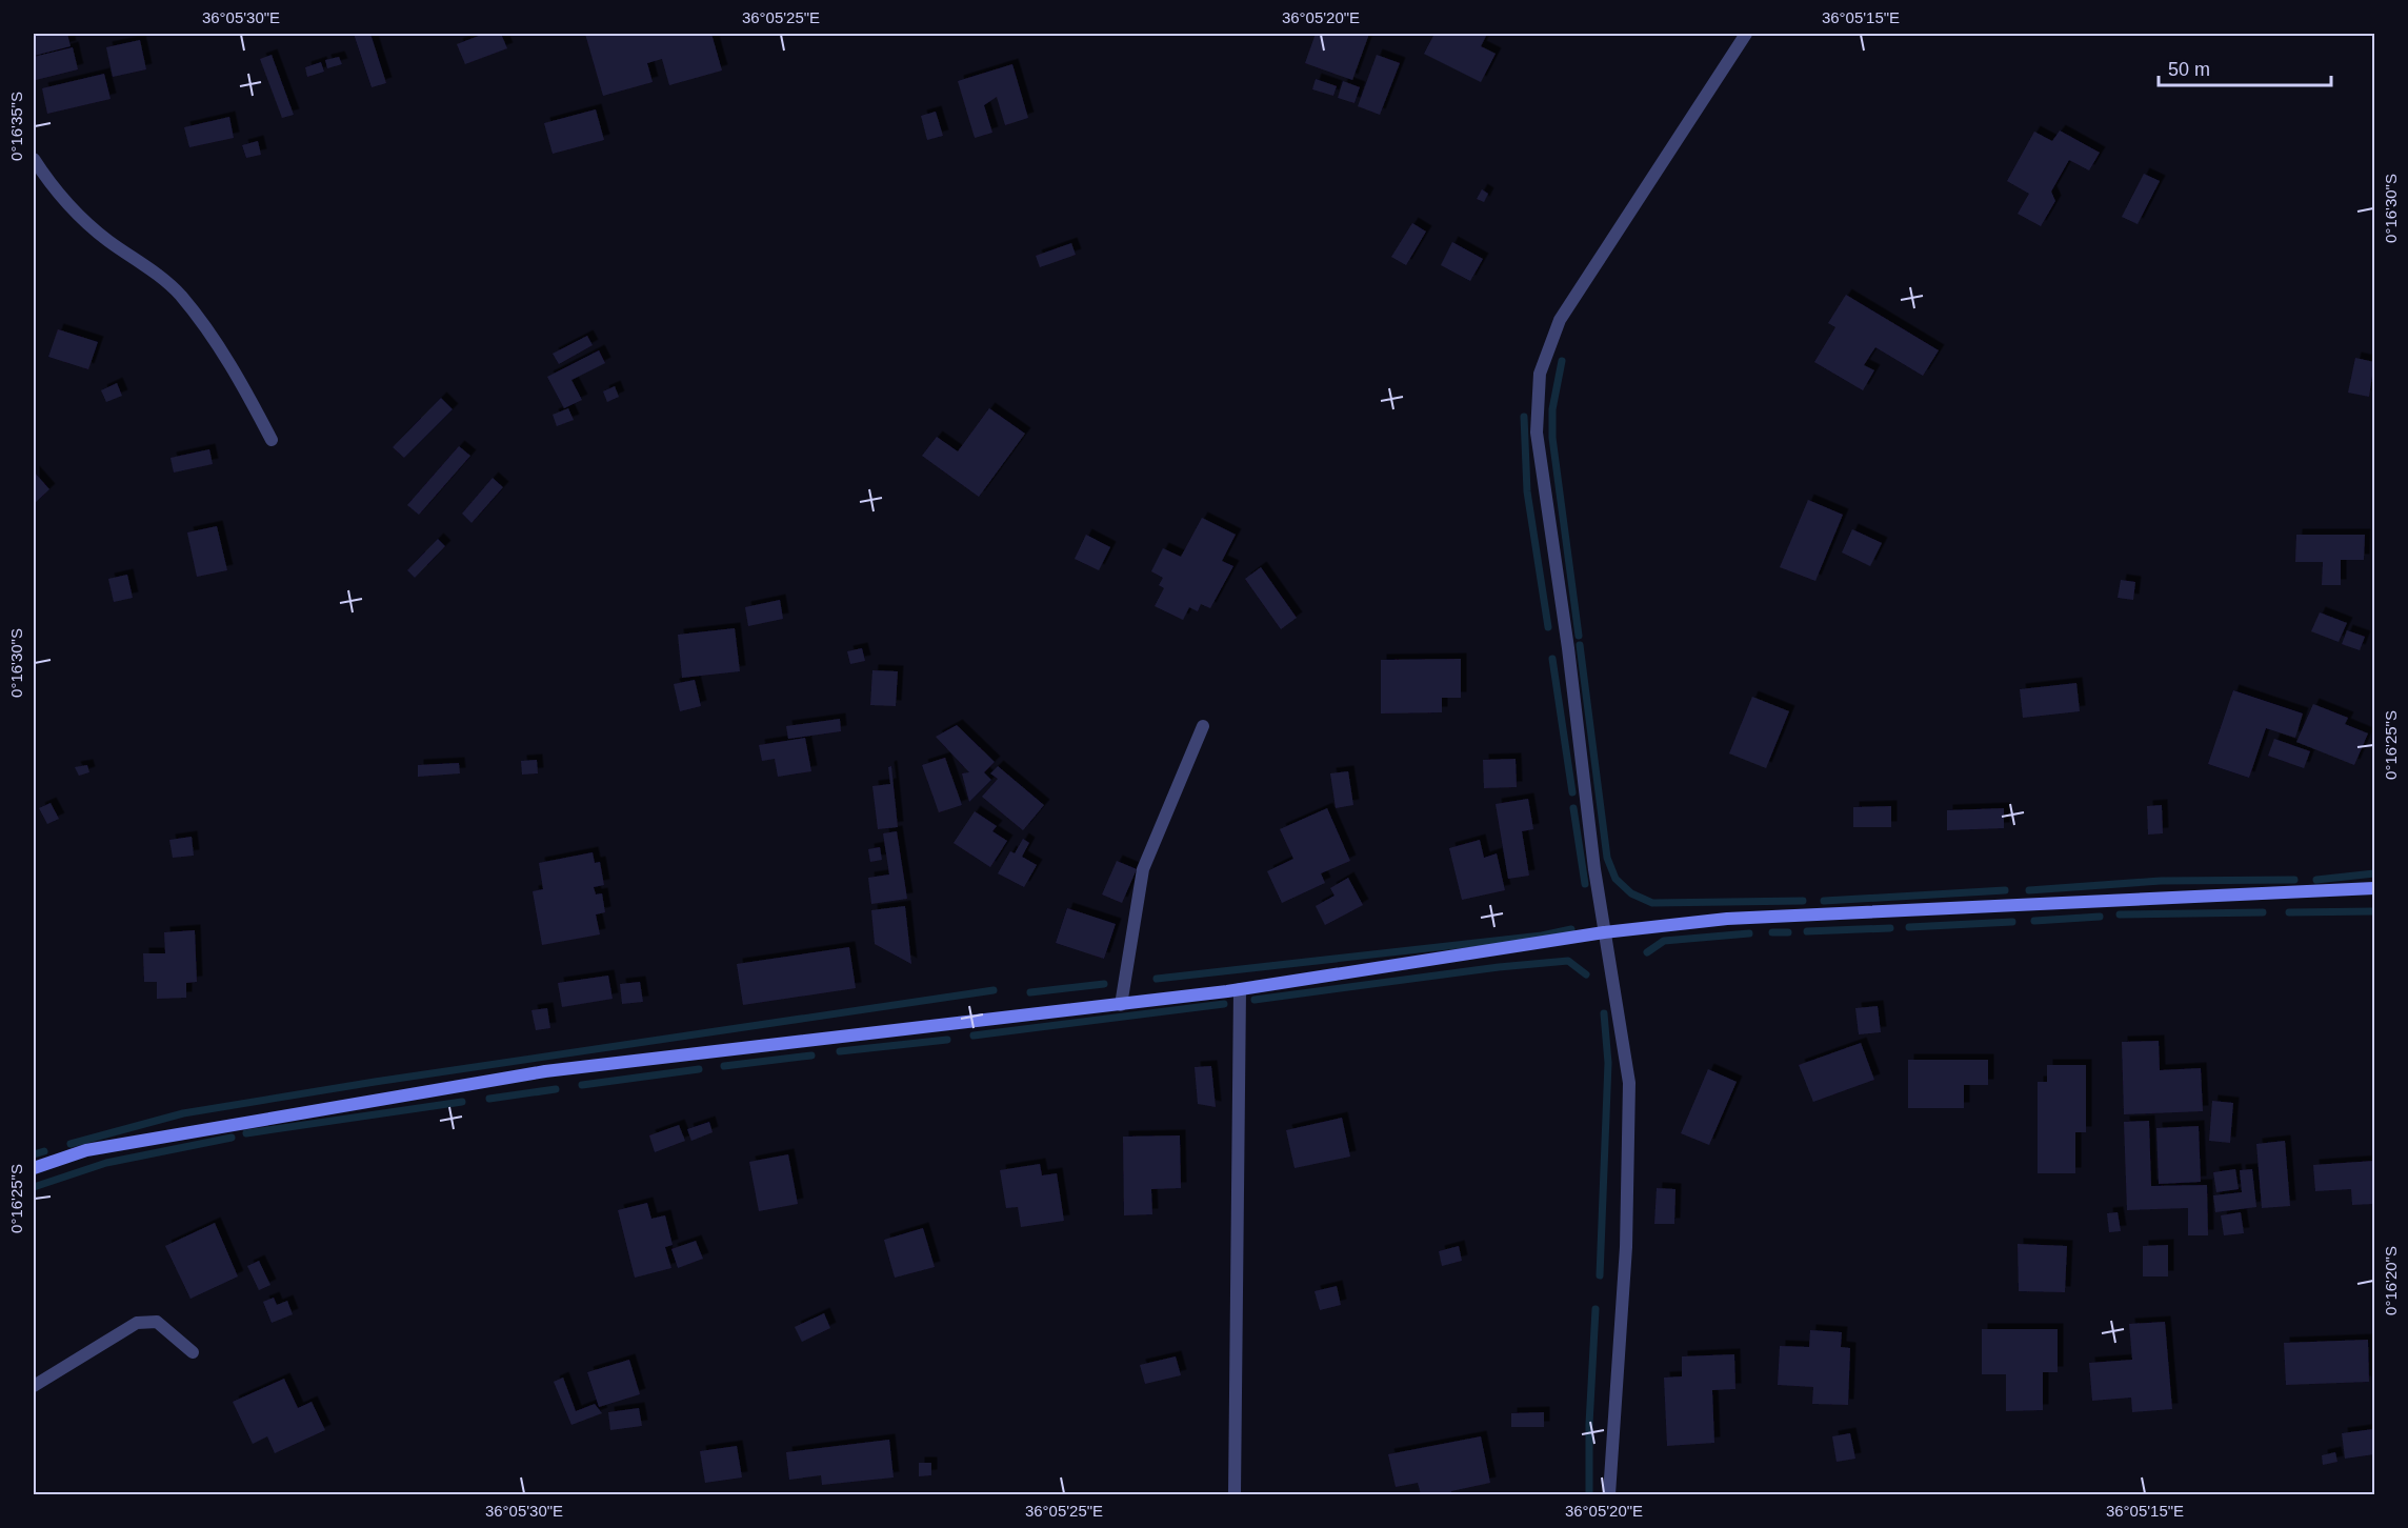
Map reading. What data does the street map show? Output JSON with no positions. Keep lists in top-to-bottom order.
{
  "scale_bar": "50 m",
  "coordinates": [
    "36°05'30\"E",
    "36°05'25\"E",
    "36°05'20\"E",
    "36°05'15\"E",
    "0°16'35\"S",
    "0°16'30\"S",
    "0°16'25\"S",
    "0°16'20\"S"
  ]
}
